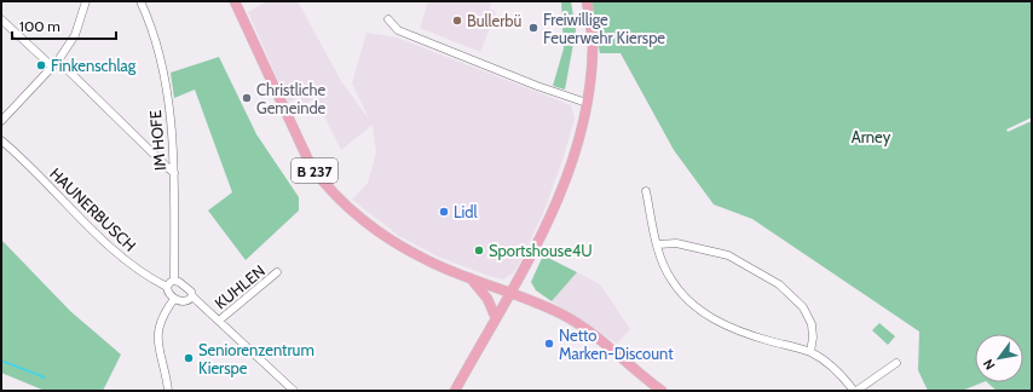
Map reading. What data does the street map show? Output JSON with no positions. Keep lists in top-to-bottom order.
{
  "streets": {
    "main road": ["B 237"],
    "street": ["IM HOFE", "HAUNERBUSCH", "KUHLEN"]
  },
  "crossings": [
    ["IM HOFE", "HAUNERBUSCH"]
  ],
  "parks": ["Arney"],
  "places": [
    "Bullerbü",
    "Freiwillige Feuerwehr Kierspe",
    "Finkenschlag",
    "Christliche Gemeinde",
    "Lidl",
    "Sportshouse4U",
    "Netto Marken-Discount",
    "Seniorenzentrum Kierspe"
  ],
  "scale_bar": "100 m",
  "north": "bottom left"
}
